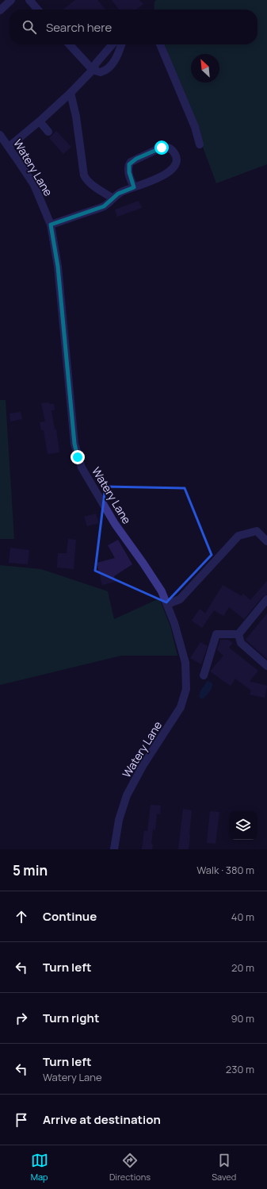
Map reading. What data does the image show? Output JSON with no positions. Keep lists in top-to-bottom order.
{
  "streets": {
    "street": ["Watery Lane"]
  },
  "north": "top left",
  "page": {
    "search": "Search here",
    "heading": ["5 min", "Walk · 380 m"],
    "list": [
      ["Continue", "40 m"],
      ["Turn left", "20 m"],
      ["Turn right", "90 m"],
      ["Turn left", "Watery Lane", "230 m"],
      "Arrive at destination"
    ],
    "nav": ["Map", "Directions", "Saved"]
  }
}
